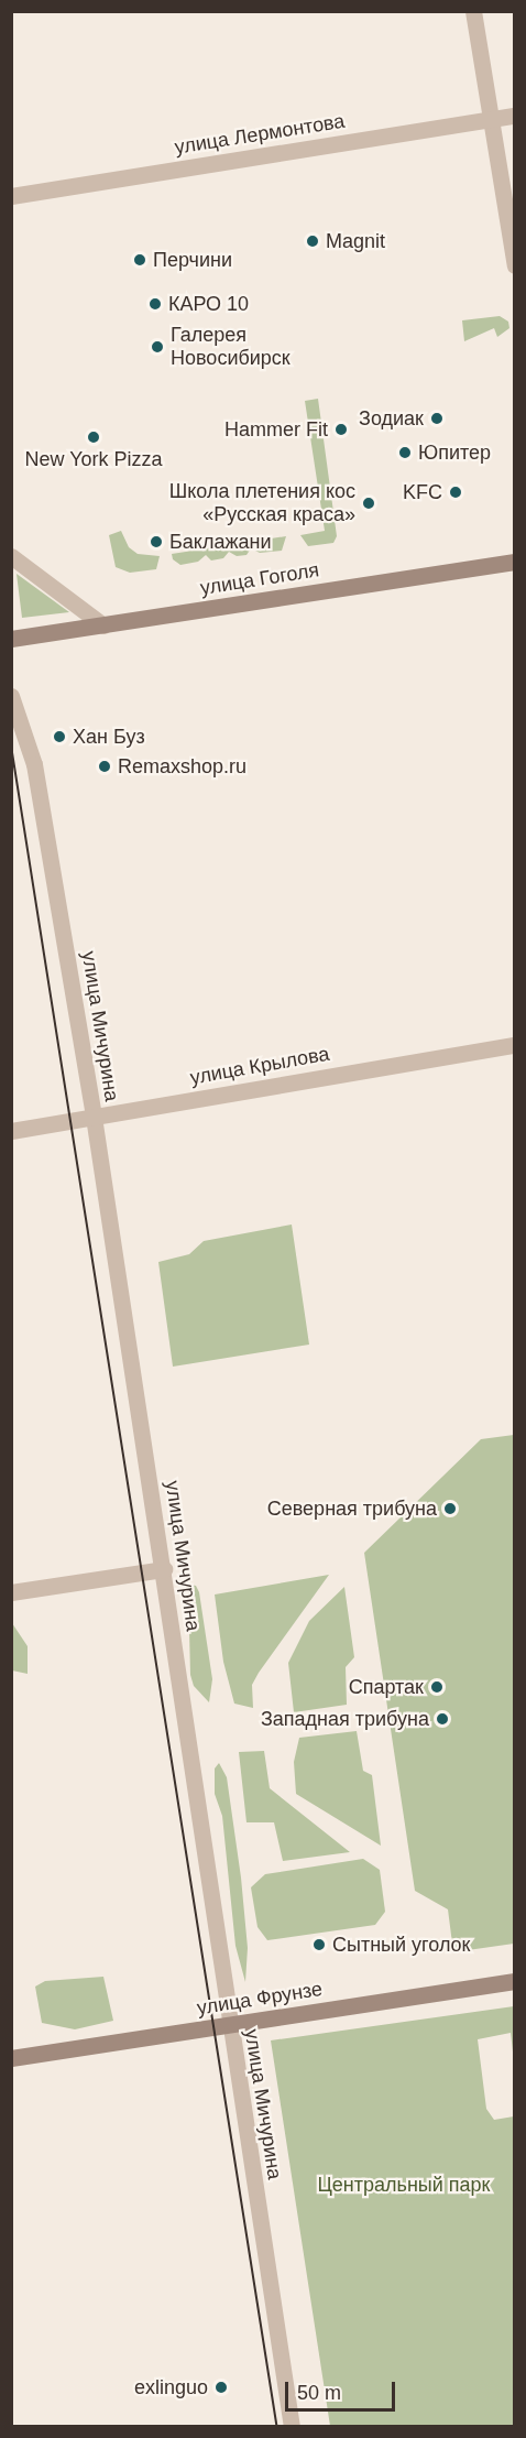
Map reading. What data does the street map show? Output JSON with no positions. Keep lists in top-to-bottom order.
{
  "streets": {
    "main road": ["улица Гоголя", "улица Фрунзе"],
    "street": ["улица Лермонтова", "улица Мичурина", "улица Крылова"]
  },
  "crossings": [
    ["улица Мичурина", "улица Крылова"],
    ["улица Мичурина", "улица Фрунзе"]
  ],
  "parks": ["Центральный парк"],
  "places": [
    "Magnit",
    "Перчини",
    "КАРО 10",
    "Галерея Новосибирск",
    "Зодиак",
    "Hammer Fit",
    "New York Pizza",
    "Юпитер",
    "KFC",
    "Школа плетения кос «Русская краса»",
    "Баклажани",
    "Хан Буз",
    "Remaxshop.ru",
    "Северная трибуна",
    "Спартак",
    "Западная трибуна",
    "Сытный уголок",
    "exlinguo"
  ],
  "scale_bar": "50 m"
}
